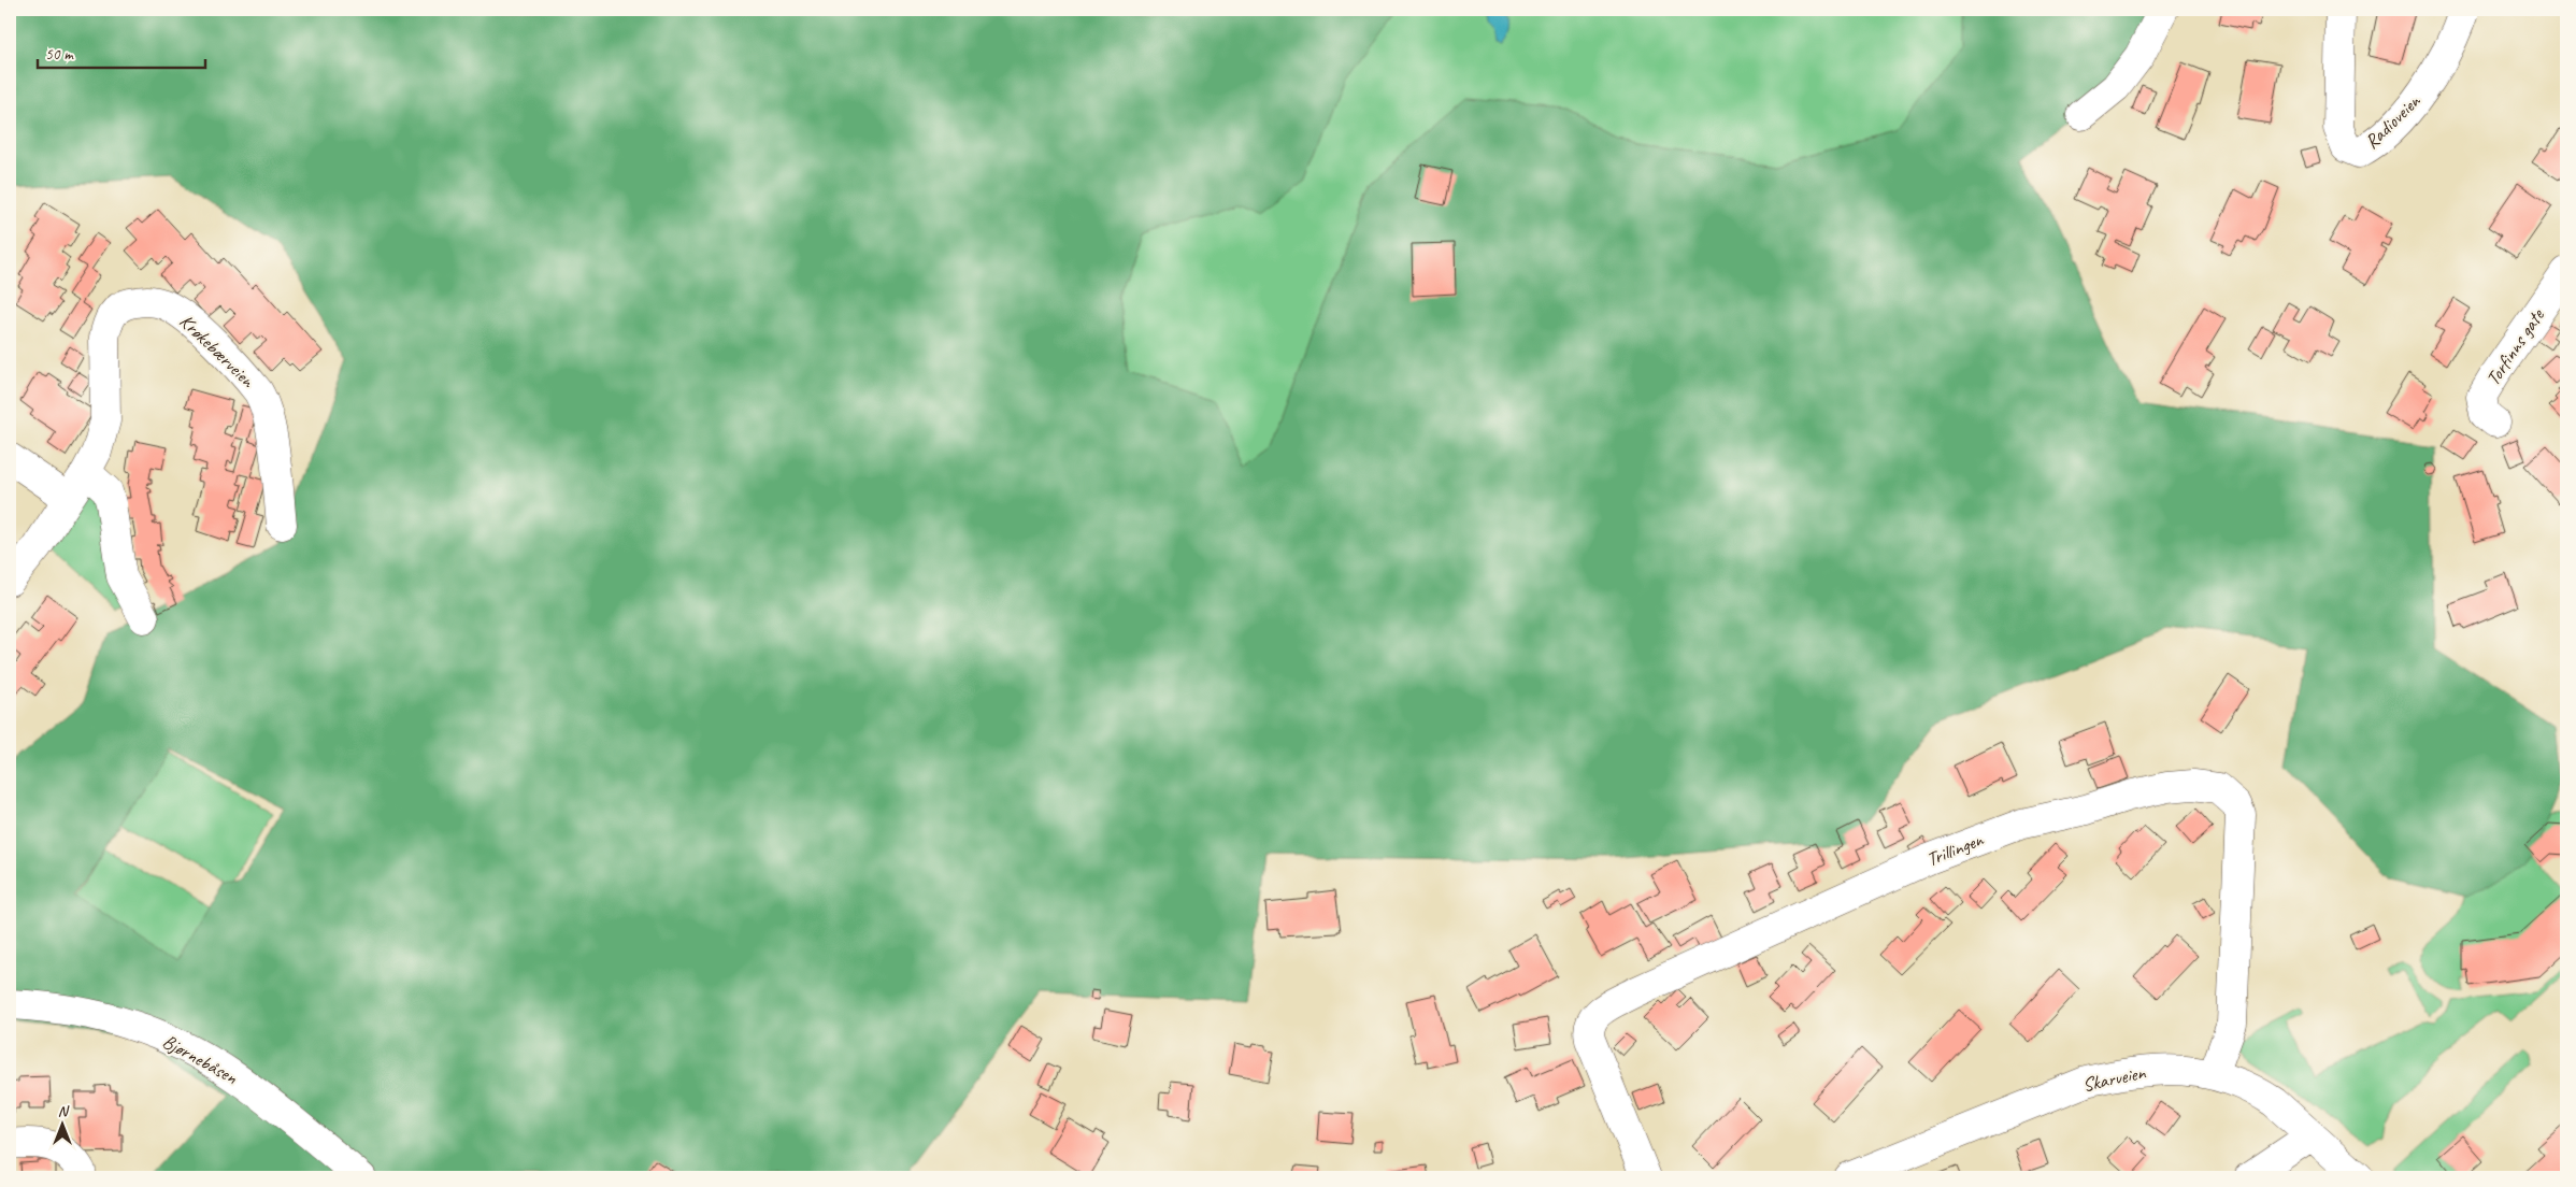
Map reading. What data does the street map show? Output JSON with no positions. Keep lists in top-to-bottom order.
{
  "streets": {
    "street": [
      "Radioveien",
      "Torfinns gate",
      "Krøkebærveien",
      "Trillingen",
      "Bjørnebåsen",
      "Skarveien"
    ]
  },
  "crossings": [
    ["Trillingen", "Skarveien"]
  ],
  "scale_bar": "50 m",
  "north": "top"
}
